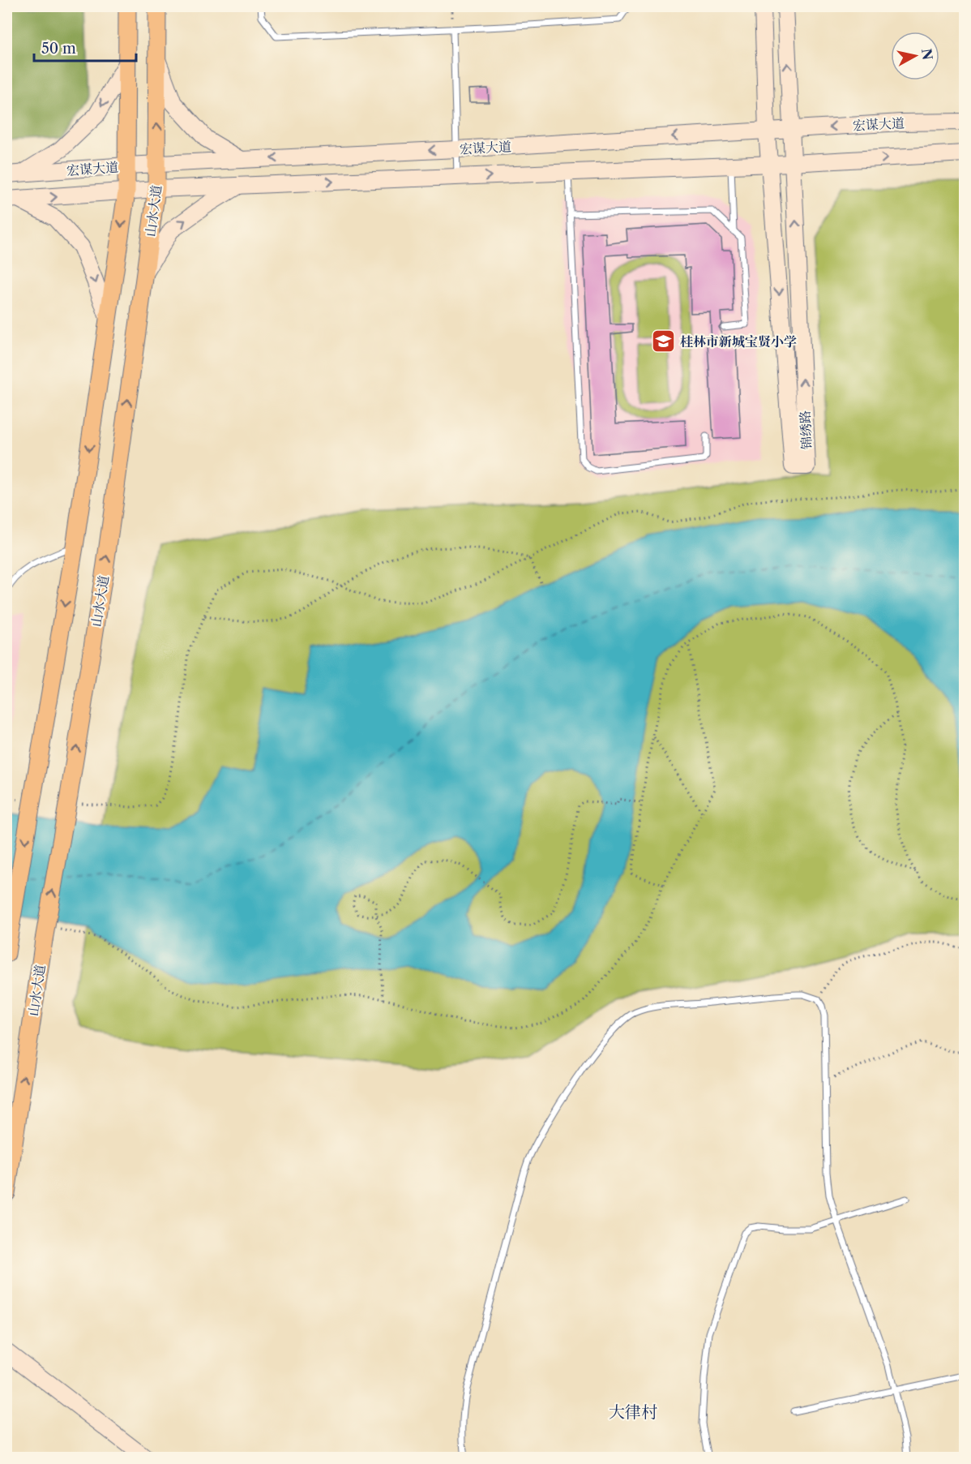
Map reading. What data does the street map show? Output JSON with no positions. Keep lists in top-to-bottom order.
{
  "streets": {
    "main road": ["宏谋大道", "山水大道", "锦绣路"]
  },
  "crossings": [
    ["宏谋大道", "山水大道"],
    ["宏谋大道", "锦绣路"]
  ],
  "districts": ["大律村"],
  "places": {
    "school or university": ["桂林市新城宝贤小学"]
  },
  "scale_bar": "50 m",
  "north": "right"
}
